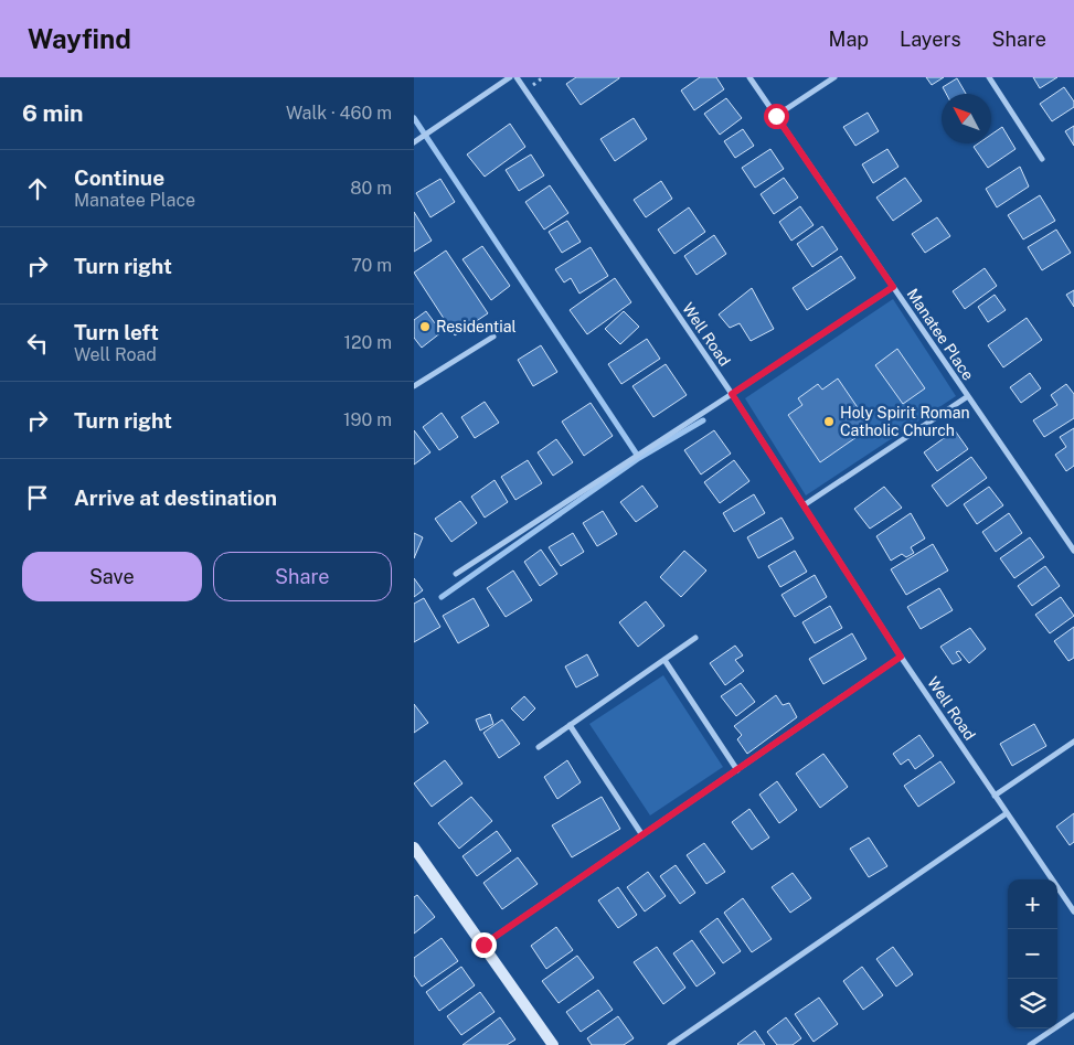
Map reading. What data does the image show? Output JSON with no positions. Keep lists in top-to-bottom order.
{
  "streets": {
    "street": ["Well Road", "Manatee Place"]
  },
  "places": ["Residential", "Holy Spirit Roman Catholic Church"],
  "north": "top left",
  "page": {
    "header": "Wayfind",
    "nav": ["Map", "Layers", "Share"],
    "heading": ["6 min", "Walk · 460 m"],
    "list": [
      ["Continue", "Manatee Place", "80 m"],
      ["Turn right", "70 m"],
      ["Turn left", "Well Road", "120 m"],
      ["Turn right", "190 m"],
      "Arrive at destination"
    ],
    "buttons": ["Save", "Share"],
    "map_buttons": ["+", "−"]
  }
}
